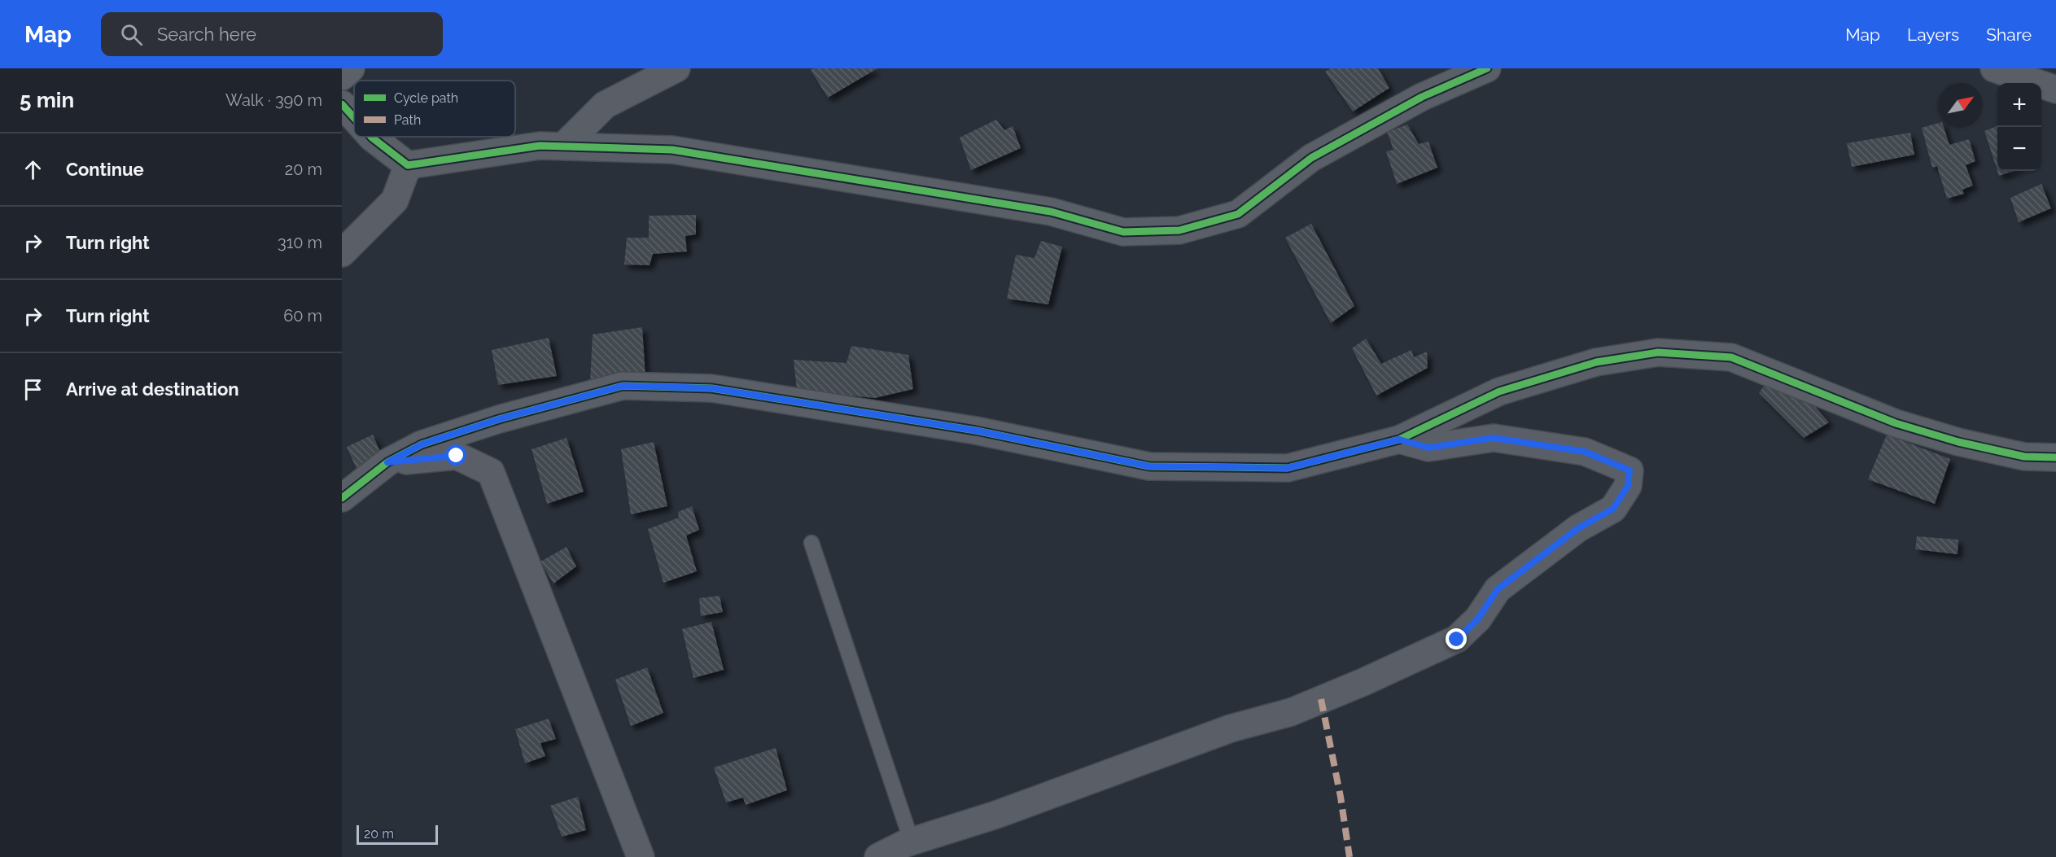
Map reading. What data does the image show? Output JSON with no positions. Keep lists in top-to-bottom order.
{
  "legend": ["Cycle path", "Path"],
  "scale_bar": "20 m",
  "north": "top right",
  "page": {
    "header": "Map",
    "search": "Search here",
    "nav": ["Map", "Layers", "Share"],
    "heading": ["5 min", "Walk · 390 m"],
    "map_buttons": ["+", "−"],
    "list": [
      ["Continue", "20 m"],
      ["Turn right", "310 m"],
      ["Turn right", "60 m"],
      "Arrive at destination"
    ],
    "scale": "20 m"
  }
}
